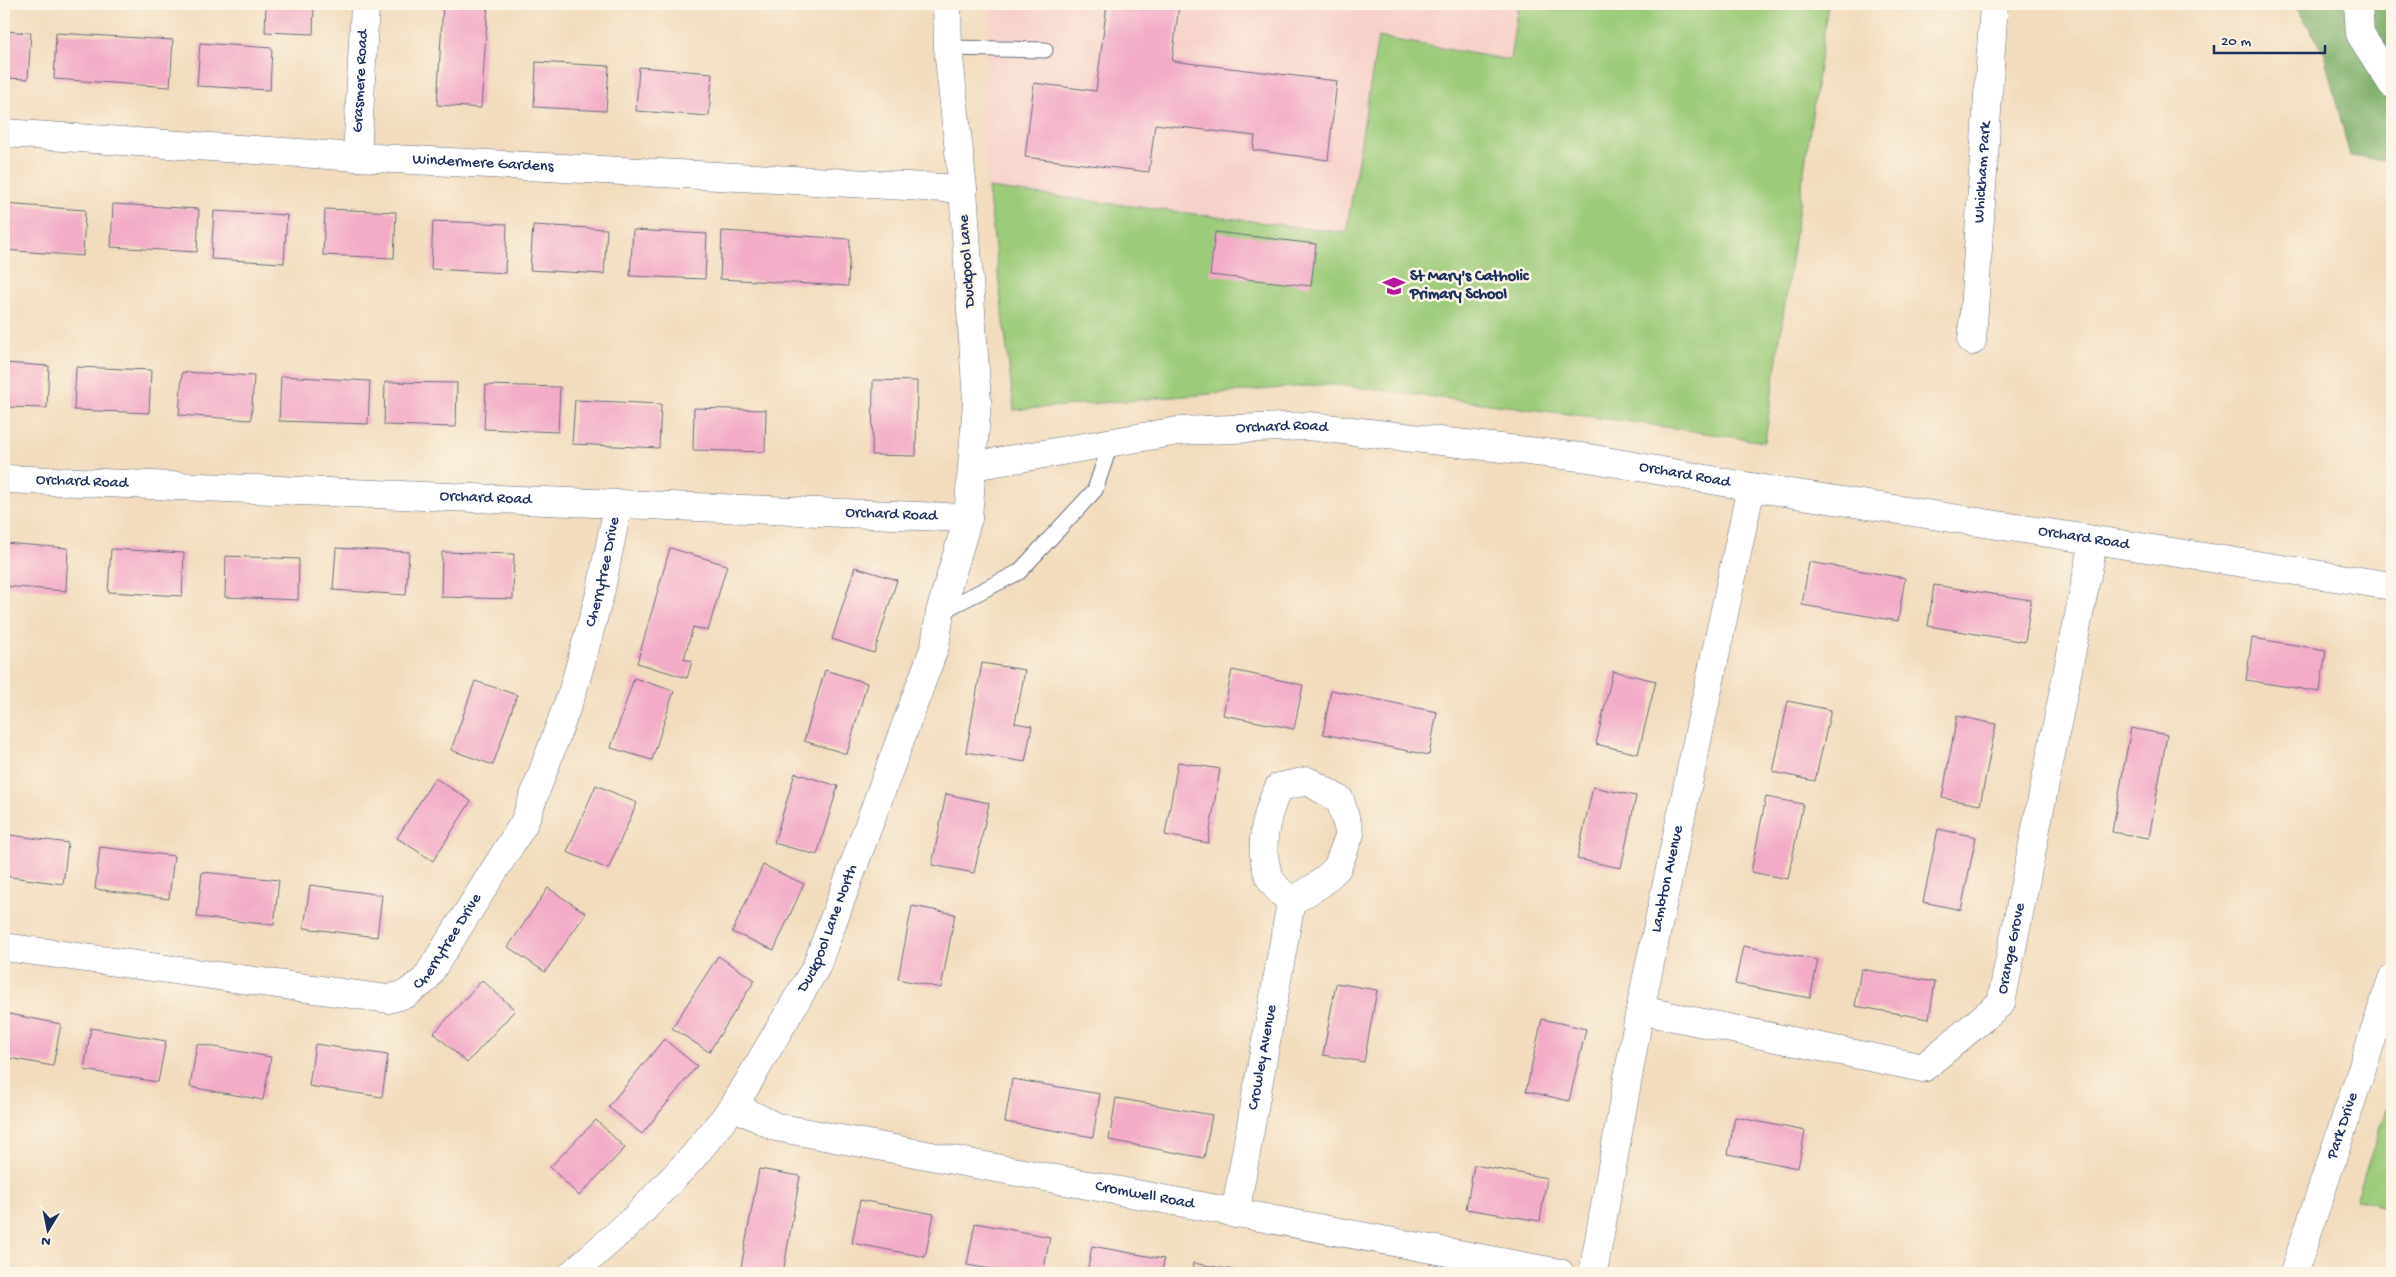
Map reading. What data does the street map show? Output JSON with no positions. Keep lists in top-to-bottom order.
{
  "streets": {
    "street": [
      "Grasmere Road",
      "Windermere Gardens",
      "Whickham Park",
      "Duckpool Lane",
      "Orchard Road",
      "Cherrytree Drive",
      "Lambton Avenue",
      "Duckpool Lane North",
      "Orange Grove",
      "Crowley Avenue",
      "Park Drive",
      "Cromwell Road"
    ]
  },
  "crossings": [
    ["Grasmere Road", "Windermere Gardens"],
    ["Windermere Gardens", "Duckpool Lane"],
    ["Duckpool Lane", "Orchard Road"],
    ["Duckpool Lane", "Duckpool Lane North"],
    ["Orchard Road", "Cherrytree Drive"],
    ["Orchard Road", "Lambton Avenue"],
    ["Orchard Road", "Duckpool Lane North"],
    ["Orchard Road", "Orange Grove"],
    ["Lambton Avenue", "Orange Grove"],
    ["Duckpool Lane North", "Cromwell Road"],
    ["Crowley Avenue", "Cromwell Road"]
  ],
  "places": {
    "school or university": ["St Mary's Catholic Primary School"]
  },
  "scale_bar": "20 m",
  "north": "bottom"
}
